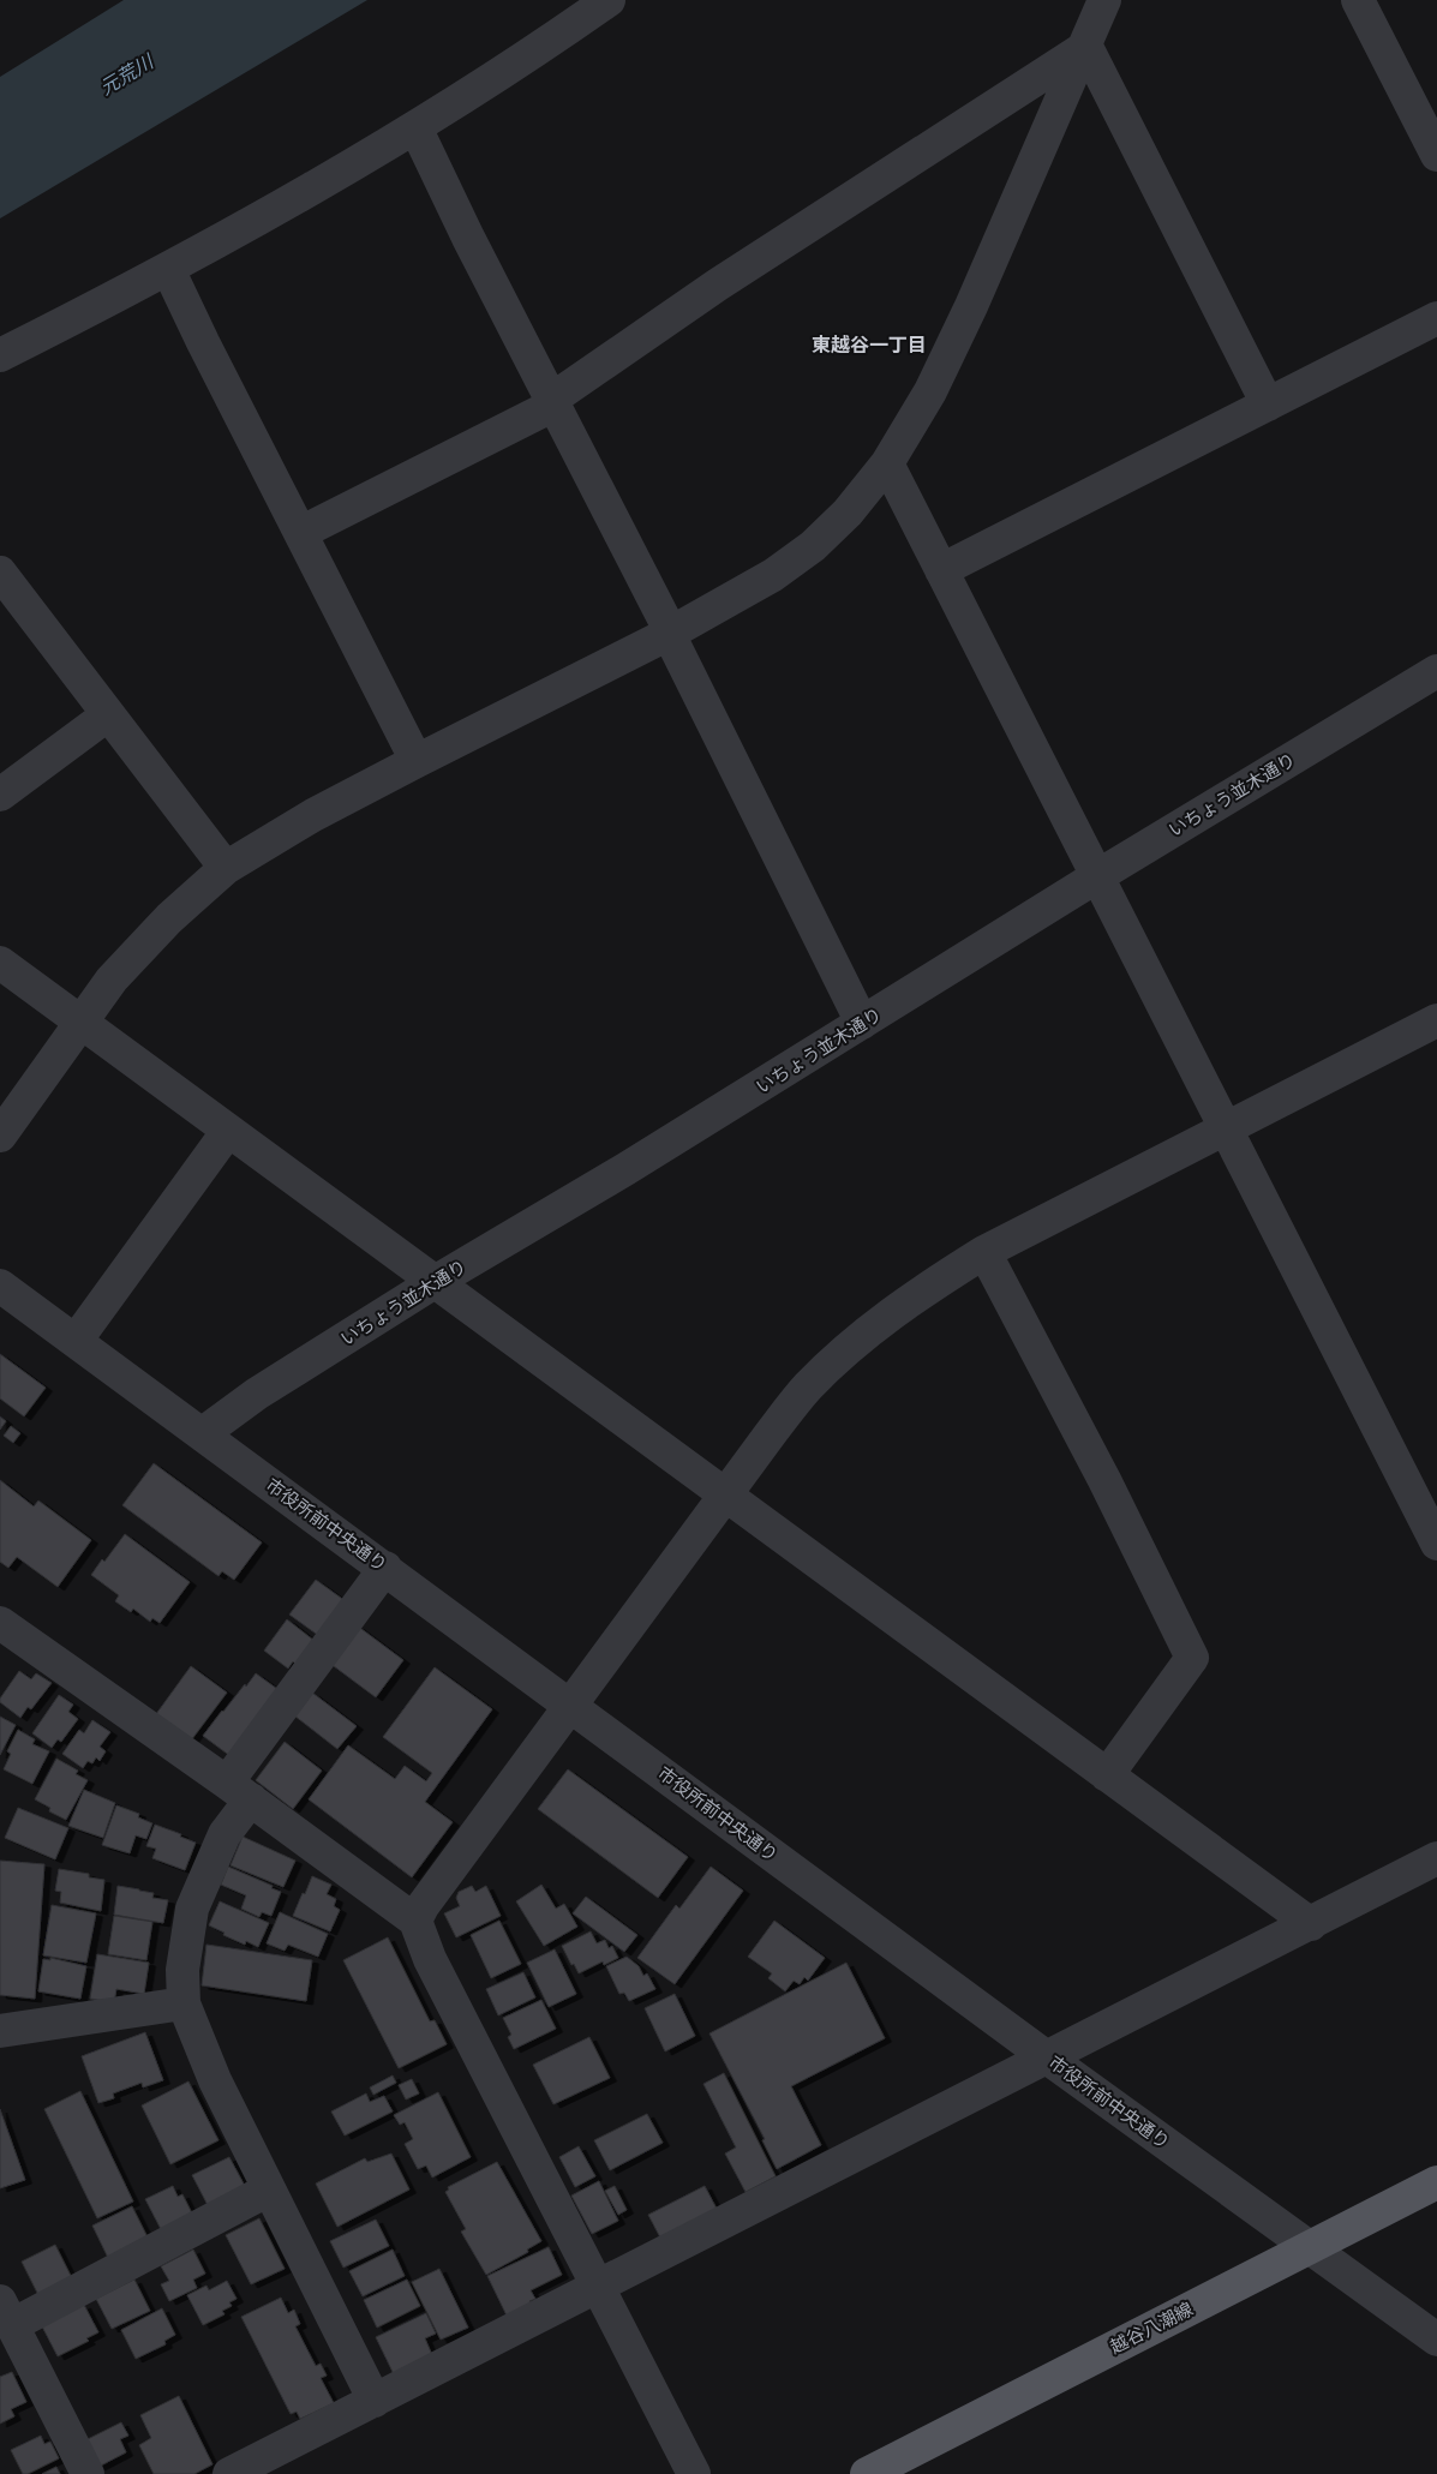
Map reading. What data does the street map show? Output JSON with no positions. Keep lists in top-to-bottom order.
{
  "streets": {
    "main road": ["越谷八潮線"],
    "street": ["いちょう並木通り", "市役所前中央通り"]
  },
  "crossings": [
    ["いちょう並木通り", "市役所前中央通り"],
    ["市役所前中央通り", "越谷八潮線"]
  ],
  "districts": ["東越谷一丁目"],
  "water": ["元荒川"]
}
